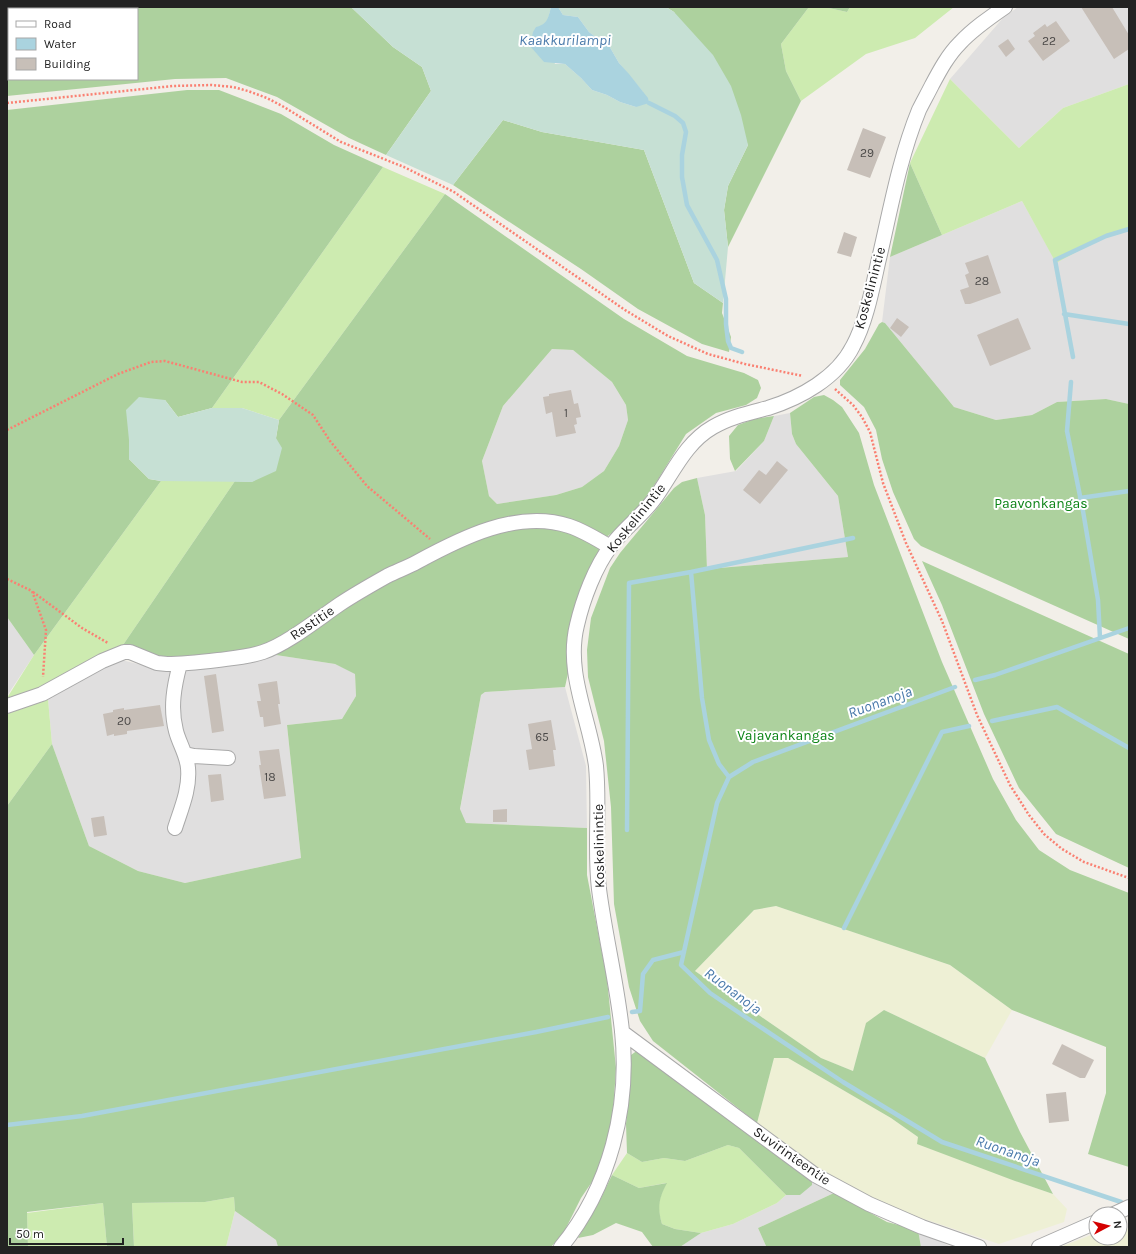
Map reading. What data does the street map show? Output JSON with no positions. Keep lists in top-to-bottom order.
{
  "streets": {
    "street": ["Koskelinintie", "Rastitie", "Suvirinteentie"]
  },
  "crossings": [
    ["Koskelinintie", "Rastitie"],
    ["Koskelinintie", "Suvirinteentie"]
  ],
  "water": ["Kaakkurilampi", "Ruonanoja"],
  "parks": ["Paavonkangas", "Vajavankangas"],
  "house_numbers": [
    "22",
    "29",
    "28",
    "1",
    "20",
    "65",
    "18"
  ],
  "legend": ["Road", "Water", "Building"],
  "scale_bar": "50 m",
  "north": "right"
}
